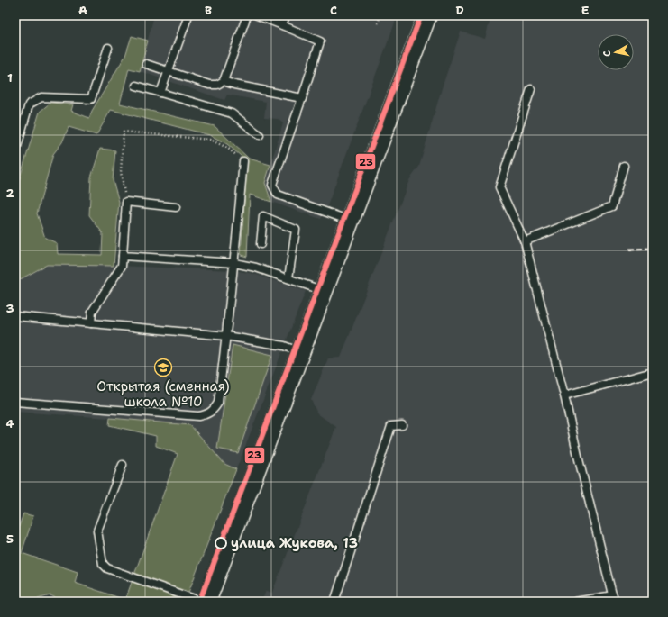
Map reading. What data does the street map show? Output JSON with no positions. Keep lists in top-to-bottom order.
{
  "places": {
    "school or university": ["Открытая (сменная) школа №10"],
    "other": ["улица Жукова, 13"]
  },
  "lines": ["transit line 23"],
  "north": "left",
  "grid": {
    "columns": [
      "A",
      "B",
      "C",
      "D",
      "E"
    ],
    "rows": [
      "1",
      "2",
      "3",
      "4",
      "5"
    ]
  }
}
